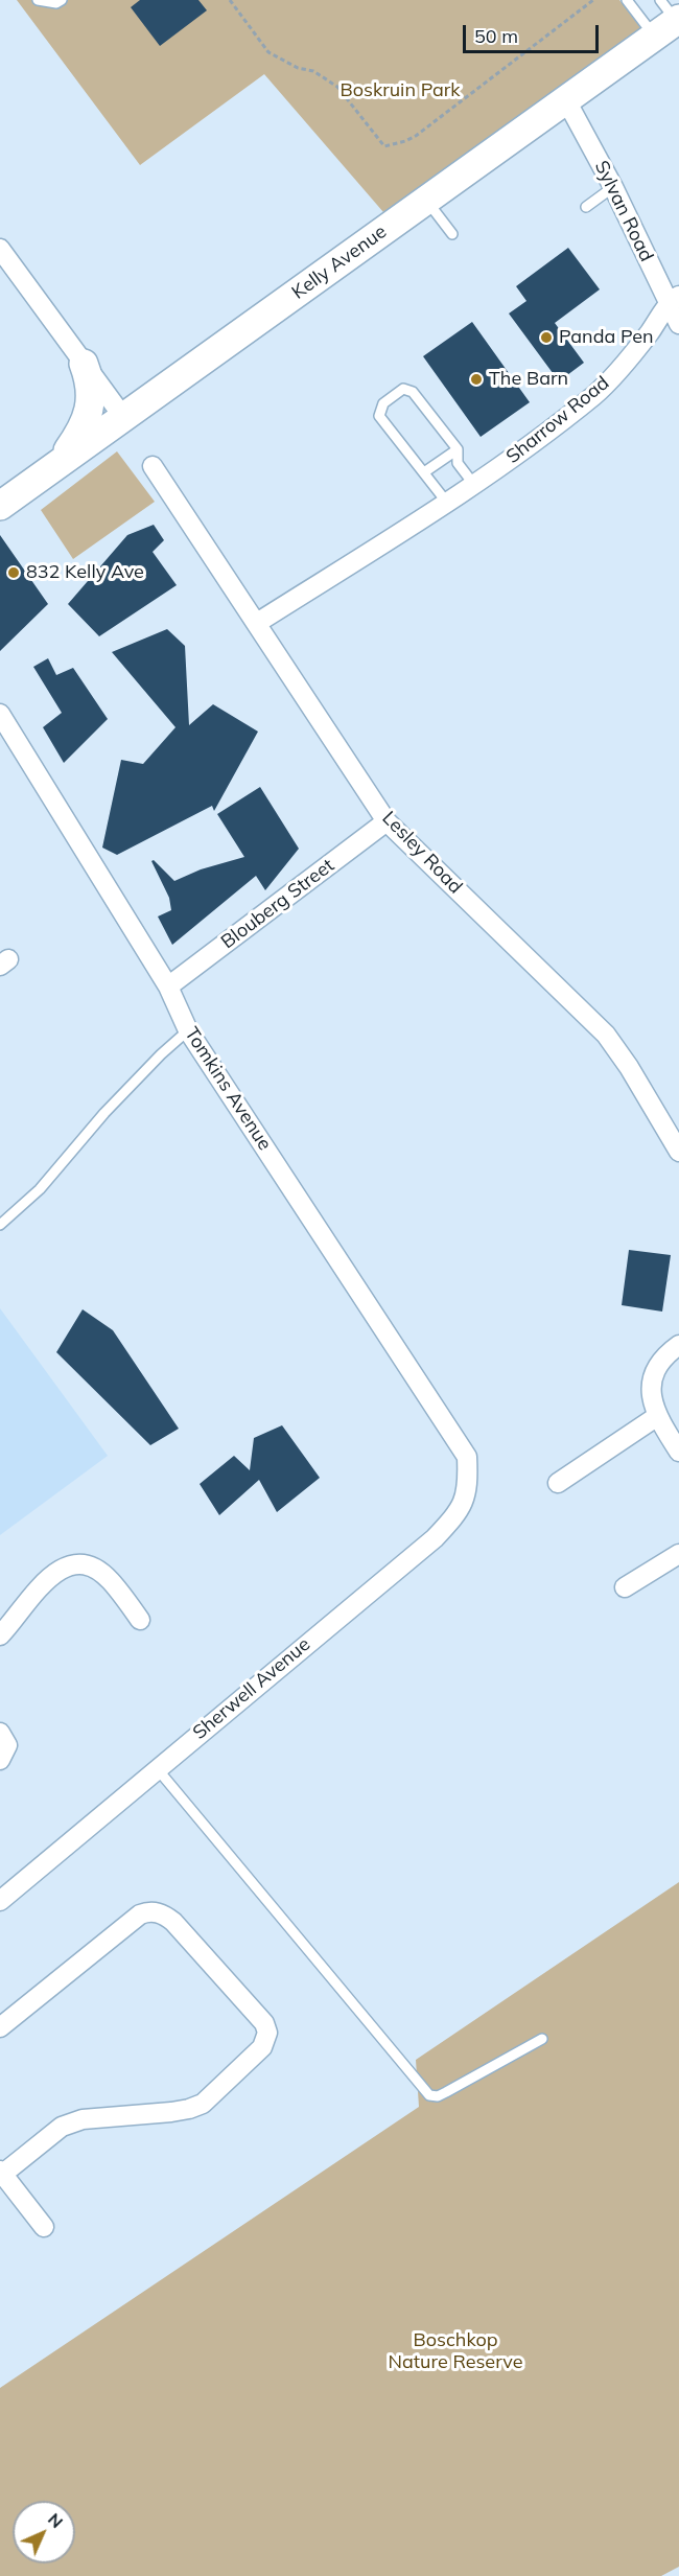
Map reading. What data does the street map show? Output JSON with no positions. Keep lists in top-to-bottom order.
{
  "streets": {
    "street": [
      "Sylvan Road",
      "Kelly Avenue",
      "Sharrow Road",
      "Lesley Road",
      "Blouberg Street",
      "Tomkins Avenue",
      "Sherwell Avenue"
    ]
  },
  "crossings": [
    ["Sylvan Road", "Kelly Avenue"],
    ["Sylvan Road", "Sharrow Road"],
    ["Sharrow Road", "Lesley Road"],
    ["Lesley Road", "Blouberg Street"],
    ["Blouberg Street", "Tomkins Avenue"],
    ["Tomkins Avenue", "Sherwell Avenue"]
  ],
  "parks": ["Boskruin Park", "Boschkop Nature Reserve"],
  "places": ["Panda Pen", "The Barn", "832 Kelly Ave"],
  "scale_bar": "50 m",
  "north": "top right"
}
